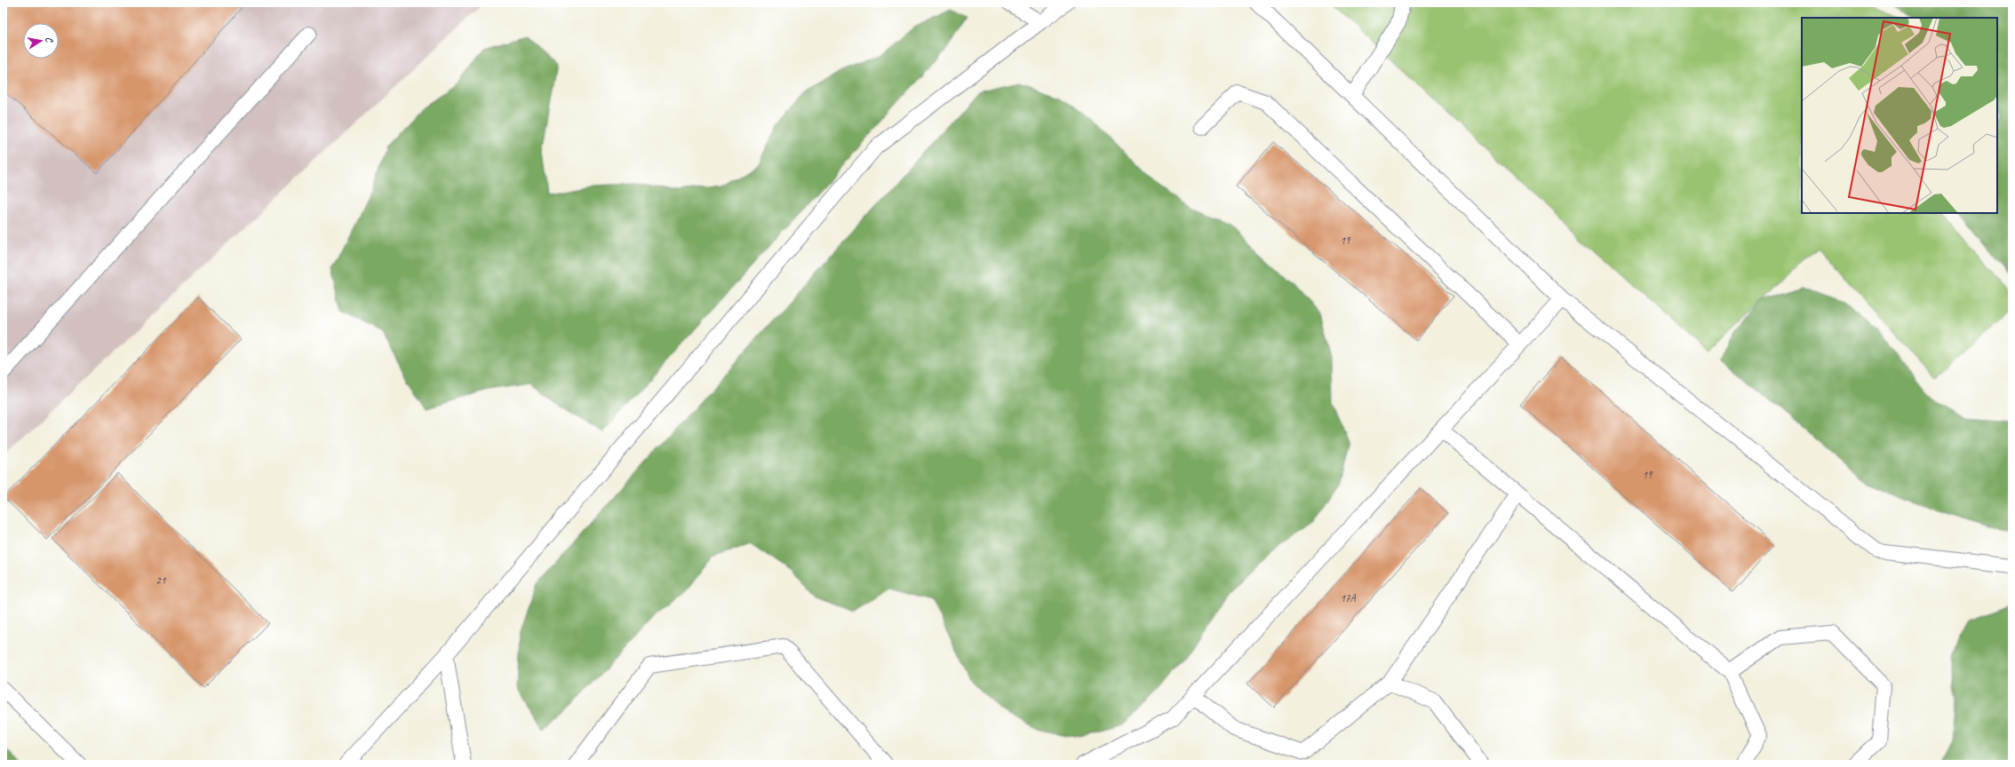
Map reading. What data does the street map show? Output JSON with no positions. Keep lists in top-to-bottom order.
{
  "house_numbers": [
    "19",
    "19",
    "21",
    "17А"
  ],
  "north": "right"
}
